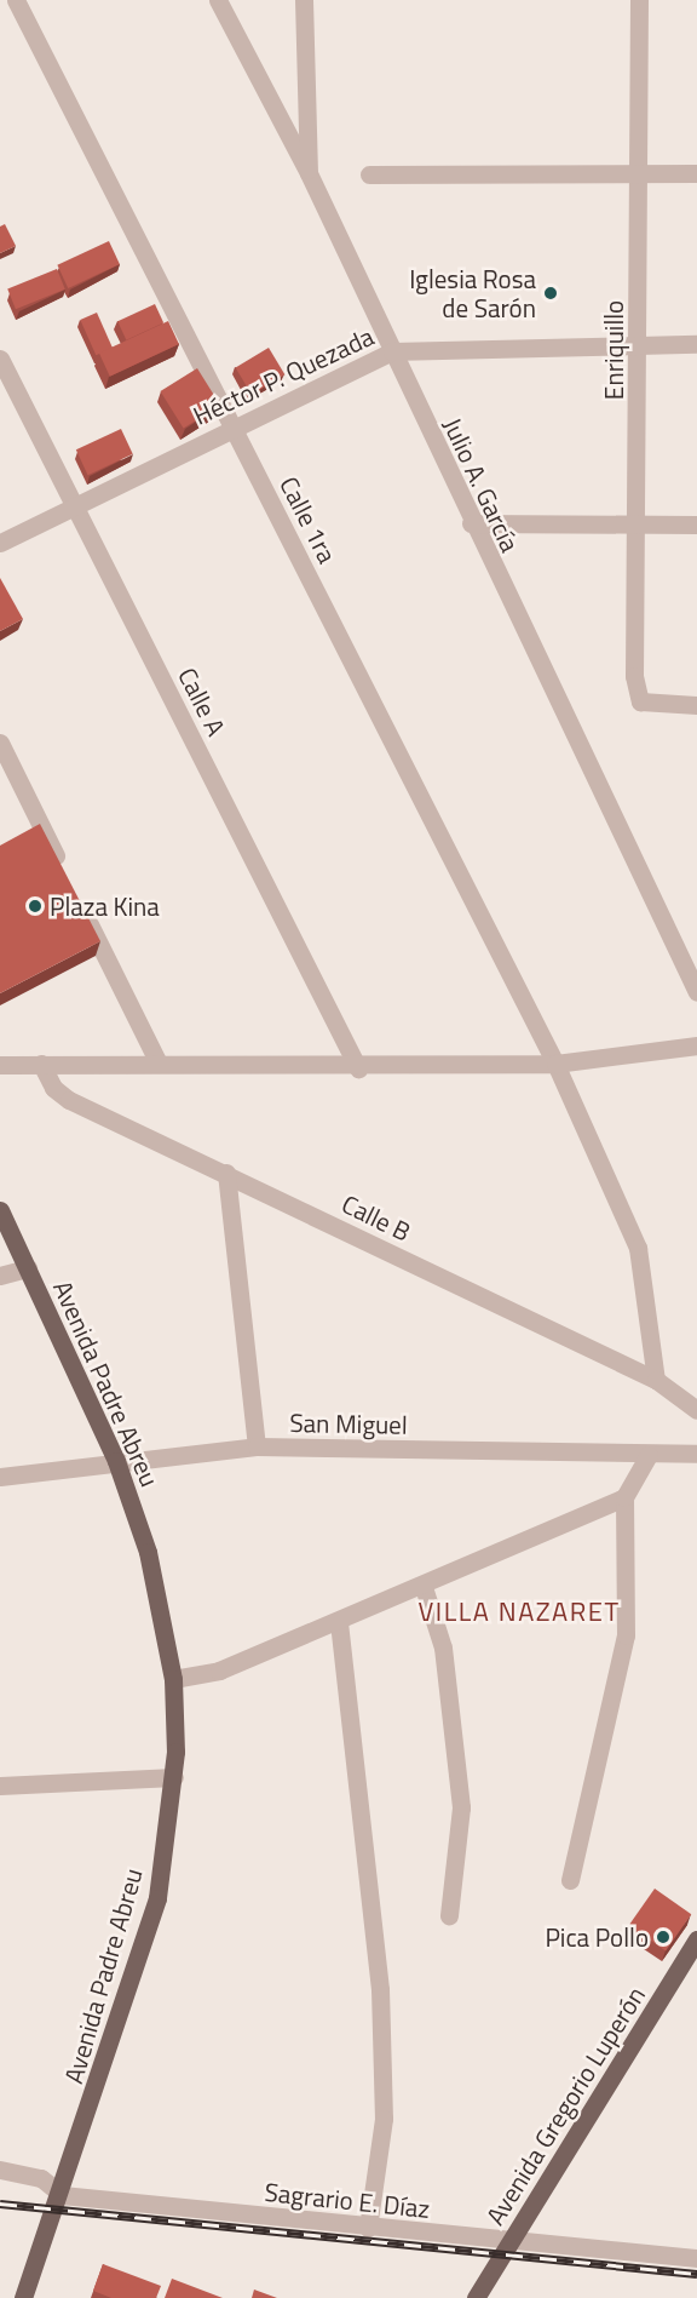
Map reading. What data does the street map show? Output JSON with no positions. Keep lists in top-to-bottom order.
{
  "streets": {
    "main road": ["Avenida Padre Abreu", "Avenida Gregorio Luperón"],
    "street": [
      "Enriquillo",
      "Héctor P. Quezada",
      "Julio A. García",
      "Calle 1ra",
      "Calle A",
      "Calle B",
      "San Miguel",
      "Sagrario E. Díaz"
    ]
  },
  "crossings": [
    ["Enriquillo", "Héctor P. Quezada"],
    ["Héctor P. Quezada", "Julio A. García"],
    ["Héctor P. Quezada", "Calle 1ra"],
    ["Héctor P. Quezada", "Calle A"],
    ["Calle 1ra", "Calle B"],
    ["Avenida Padre Abreu", "San Miguel"],
    ["Avenida Padre Abreu", "Sagrario E. Díaz"],
    ["Avenida Gregorio Luperón", "Sagrario E. Díaz"]
  ],
  "districts": ["VILLA NAZARET"],
  "places": ["Iglesia Rosa de Sarón", "Plaza Kina", "Pica Pollo"]
}
